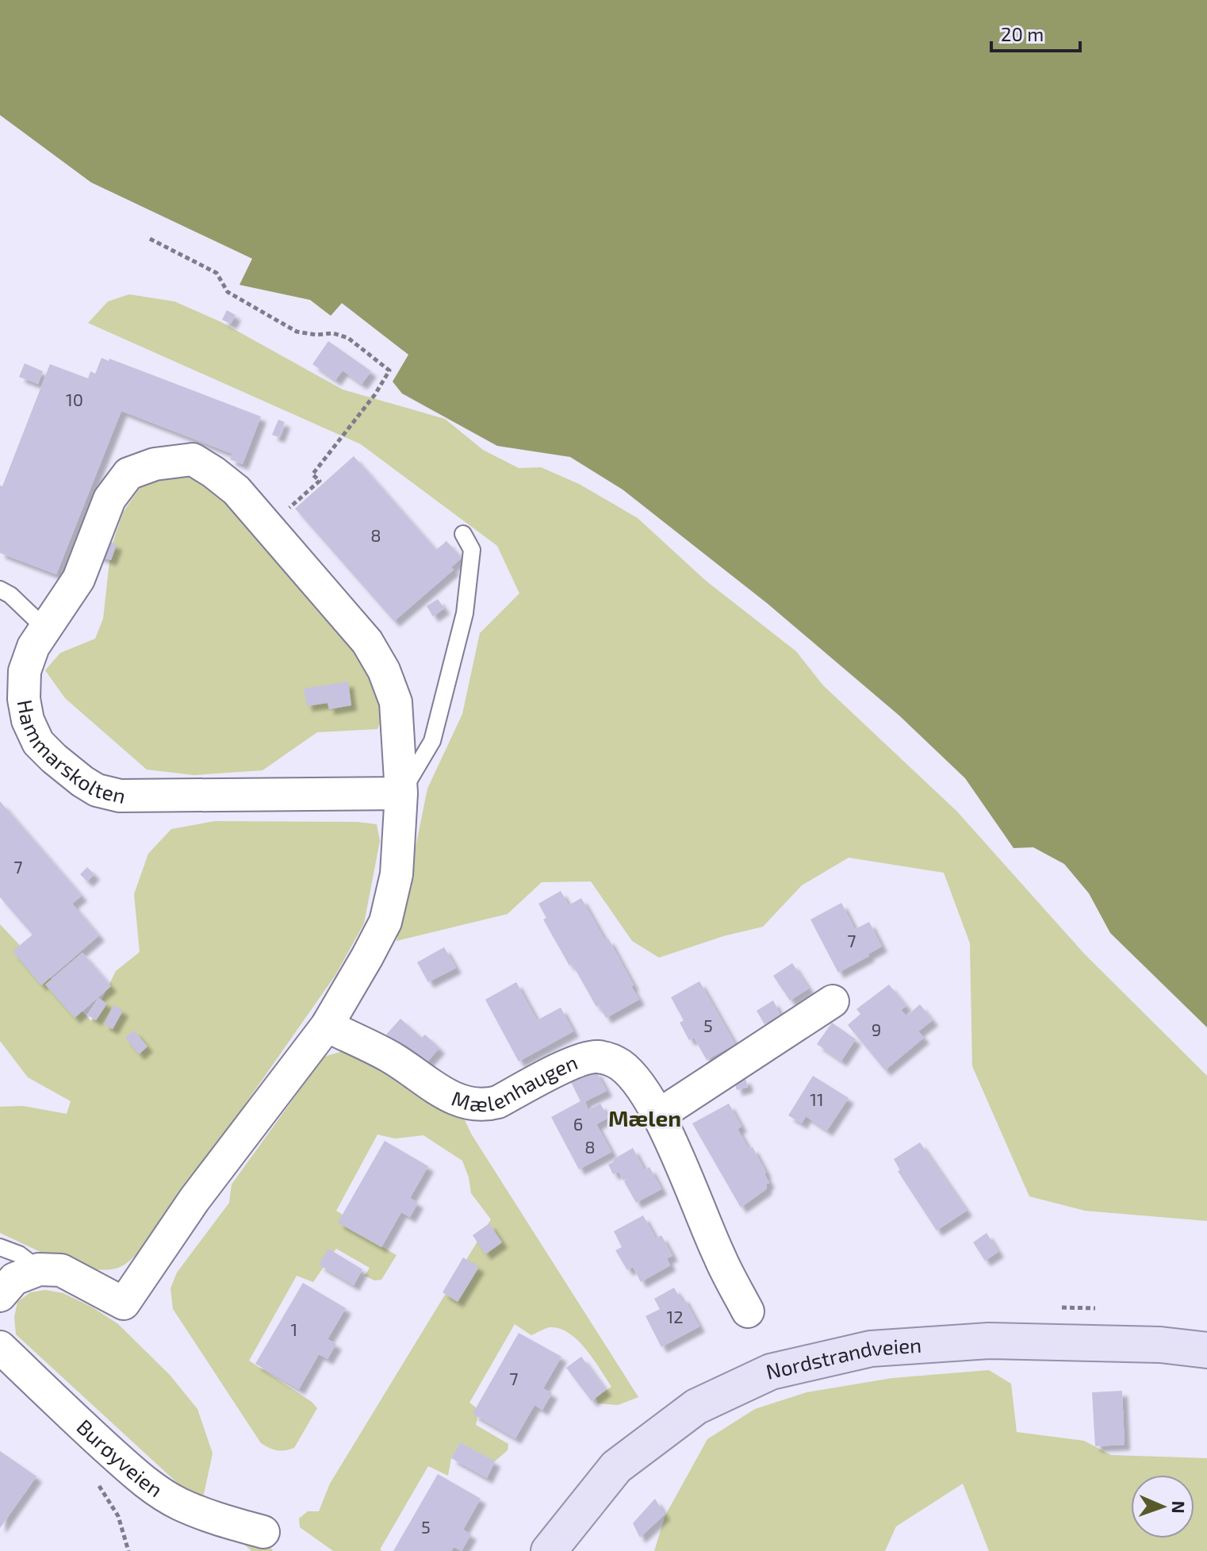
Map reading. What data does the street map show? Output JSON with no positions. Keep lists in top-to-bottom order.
{
  "streets": {
    "main road": ["Nordstrandveien"],
    "street": ["Hammarskolten", "Mælenhaugen", "Burøyveien"]
  },
  "crossings": [
    ["Hammarskolten", "Mælenhaugen"]
  ],
  "districts": ["Mælen"],
  "house_numbers": [
    "10",
    "8",
    "7",
    "7",
    "5",
    "9",
    "11",
    "6",
    "8",
    "12",
    "1",
    "7",
    "5"
  ],
  "scale_bar": "20 m",
  "north": "right"
}
